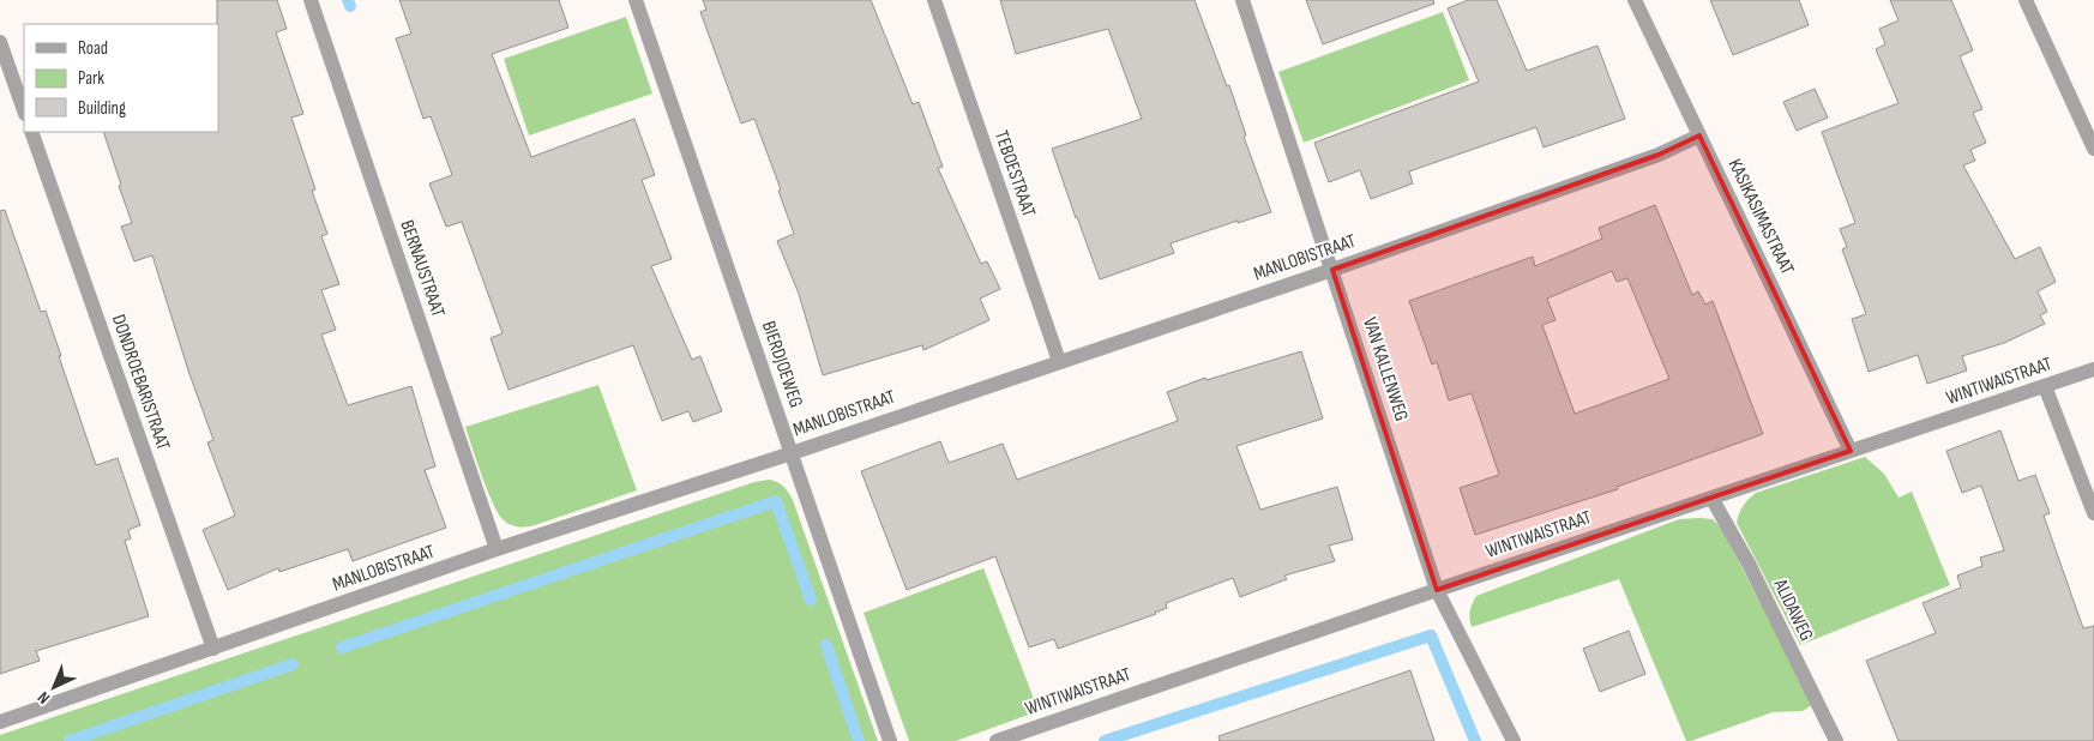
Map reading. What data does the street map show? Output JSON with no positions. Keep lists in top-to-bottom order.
{
  "streets": {
    "street": [
      "TEBOESTRAAT",
      "KASIKASIMASTRAAT",
      "MANLOBISTRAAT",
      "BERNAUSTRAAT",
      "BIERDJOEWEG",
      "VAN KALLENWEG",
      "WINTIWAISTRAAT",
      "DONDROEBARISTRAAT",
      "ALIDAWEG"
    ]
  },
  "crossings": [
    ["TEBOESTRAAT", "MANLOBISTRAAT"],
    ["KASIKASIMASTRAAT", "MANLOBISTRAAT"],
    ["KASIKASIMASTRAAT", "WINTIWAISTRAAT"],
    ["MANLOBISTRAAT", "BERNAUSTRAAT"],
    ["MANLOBISTRAAT", "BIERDJOEWEG"],
    ["MANLOBISTRAAT", "VAN KALLENWEG"],
    ["MANLOBISTRAAT", "DONDROEBARISTRAAT"],
    ["VAN KALLENWEG", "WINTIWAISTRAAT"],
    ["WINTIWAISTRAAT", "ALIDAWEG"]
  ],
  "legend": ["Road", "Park", "Building"],
  "north": "bottom left"
}
